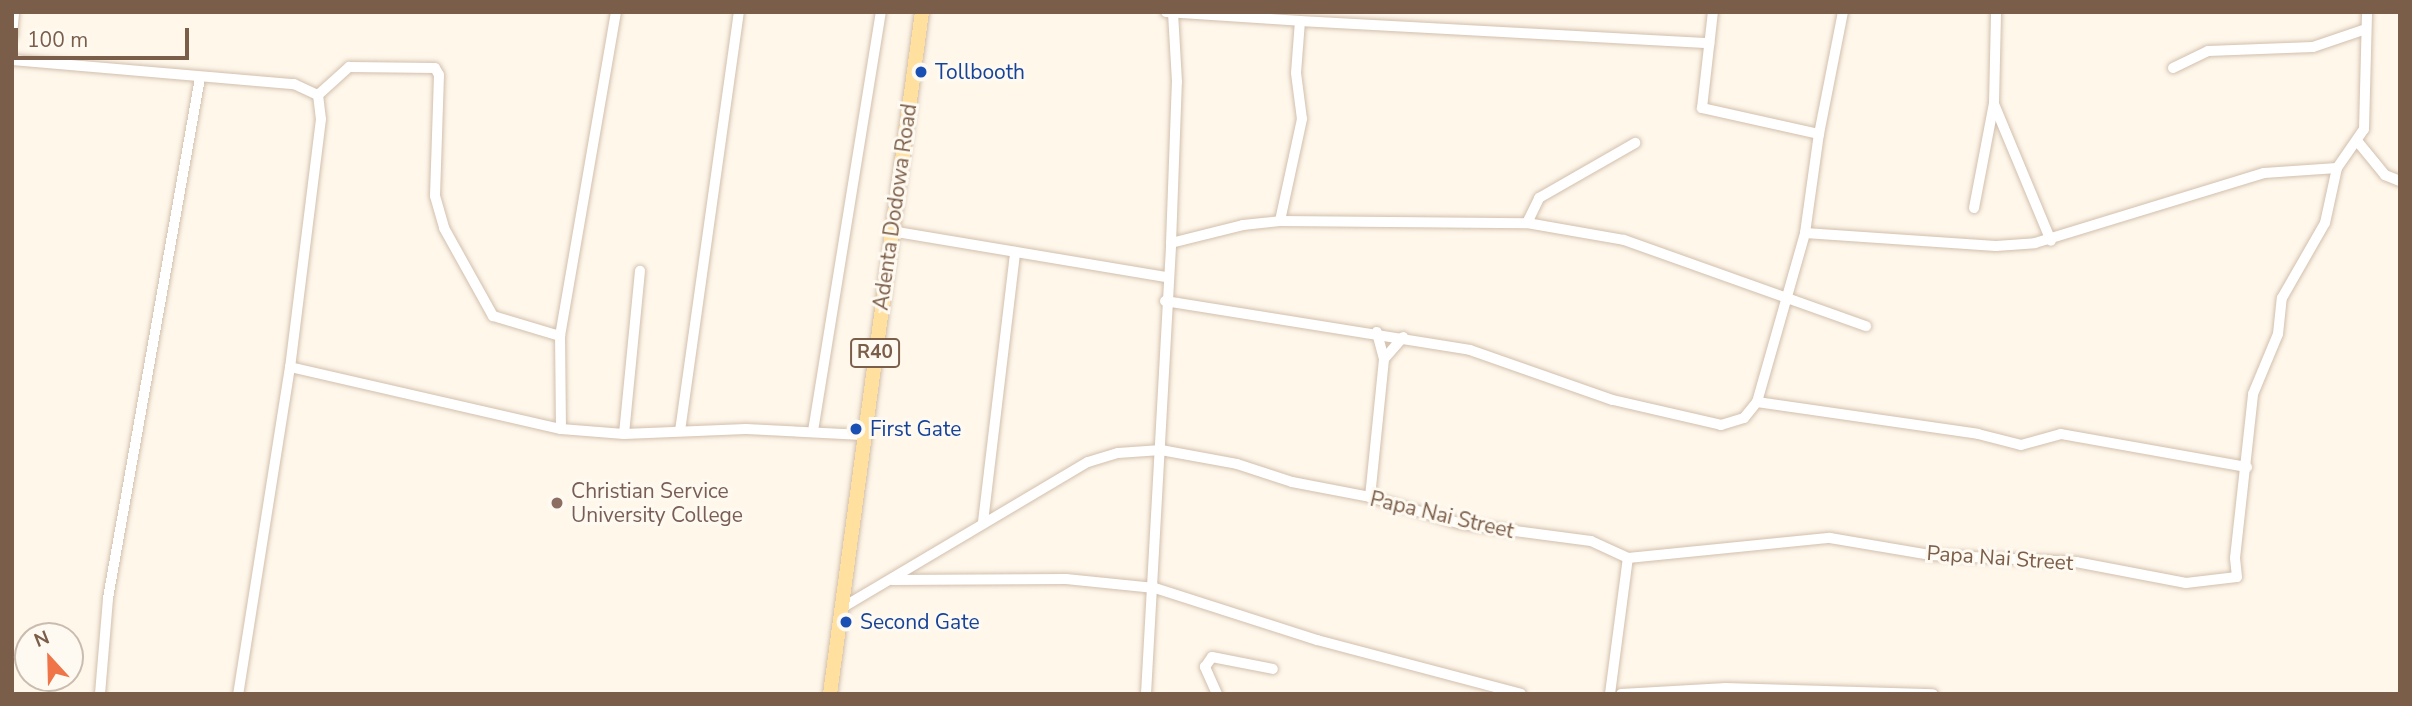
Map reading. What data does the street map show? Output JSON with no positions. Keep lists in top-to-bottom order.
{
  "streets": {
    "main road": ["Adenta Dodowa Road", "R40"],
    "street": ["Papa Nai Street"]
  },
  "crossings": [
    ["Adenta Dodowa Road", "Papa Nai Street"]
  ],
  "places": [
    "Tollbooth",
    "First Gate",
    "Christian Service University College",
    "Second Gate"
  ],
  "scale_bar": "100 m",
  "north": "top"
}
